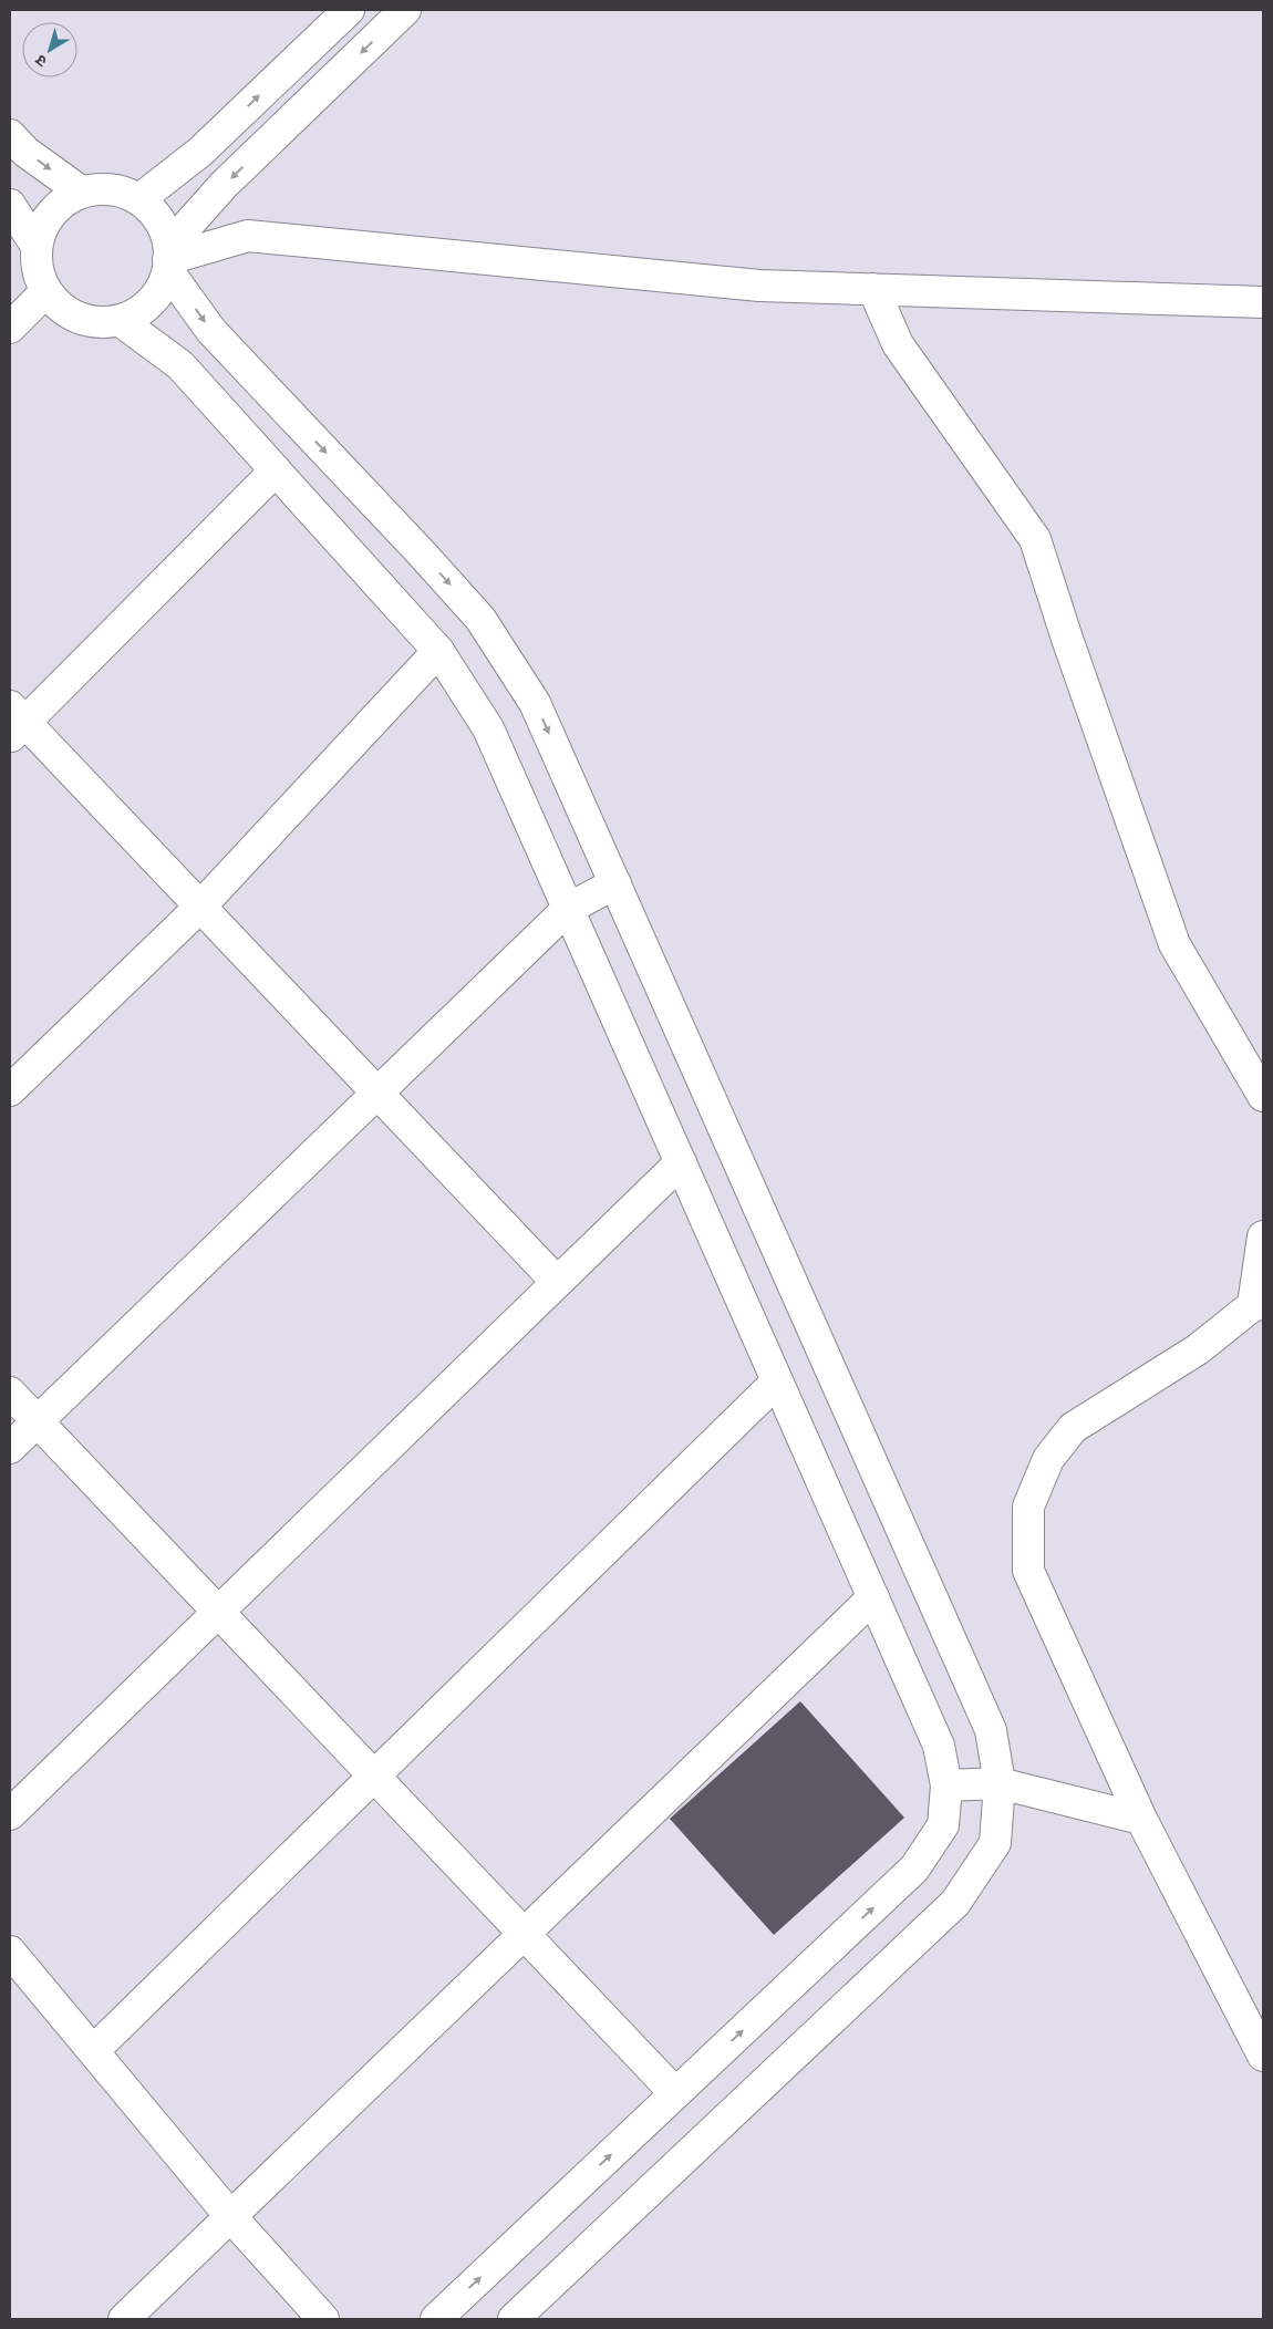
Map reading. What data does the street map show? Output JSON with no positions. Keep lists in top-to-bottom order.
{
  "north": "bottom left"
}
